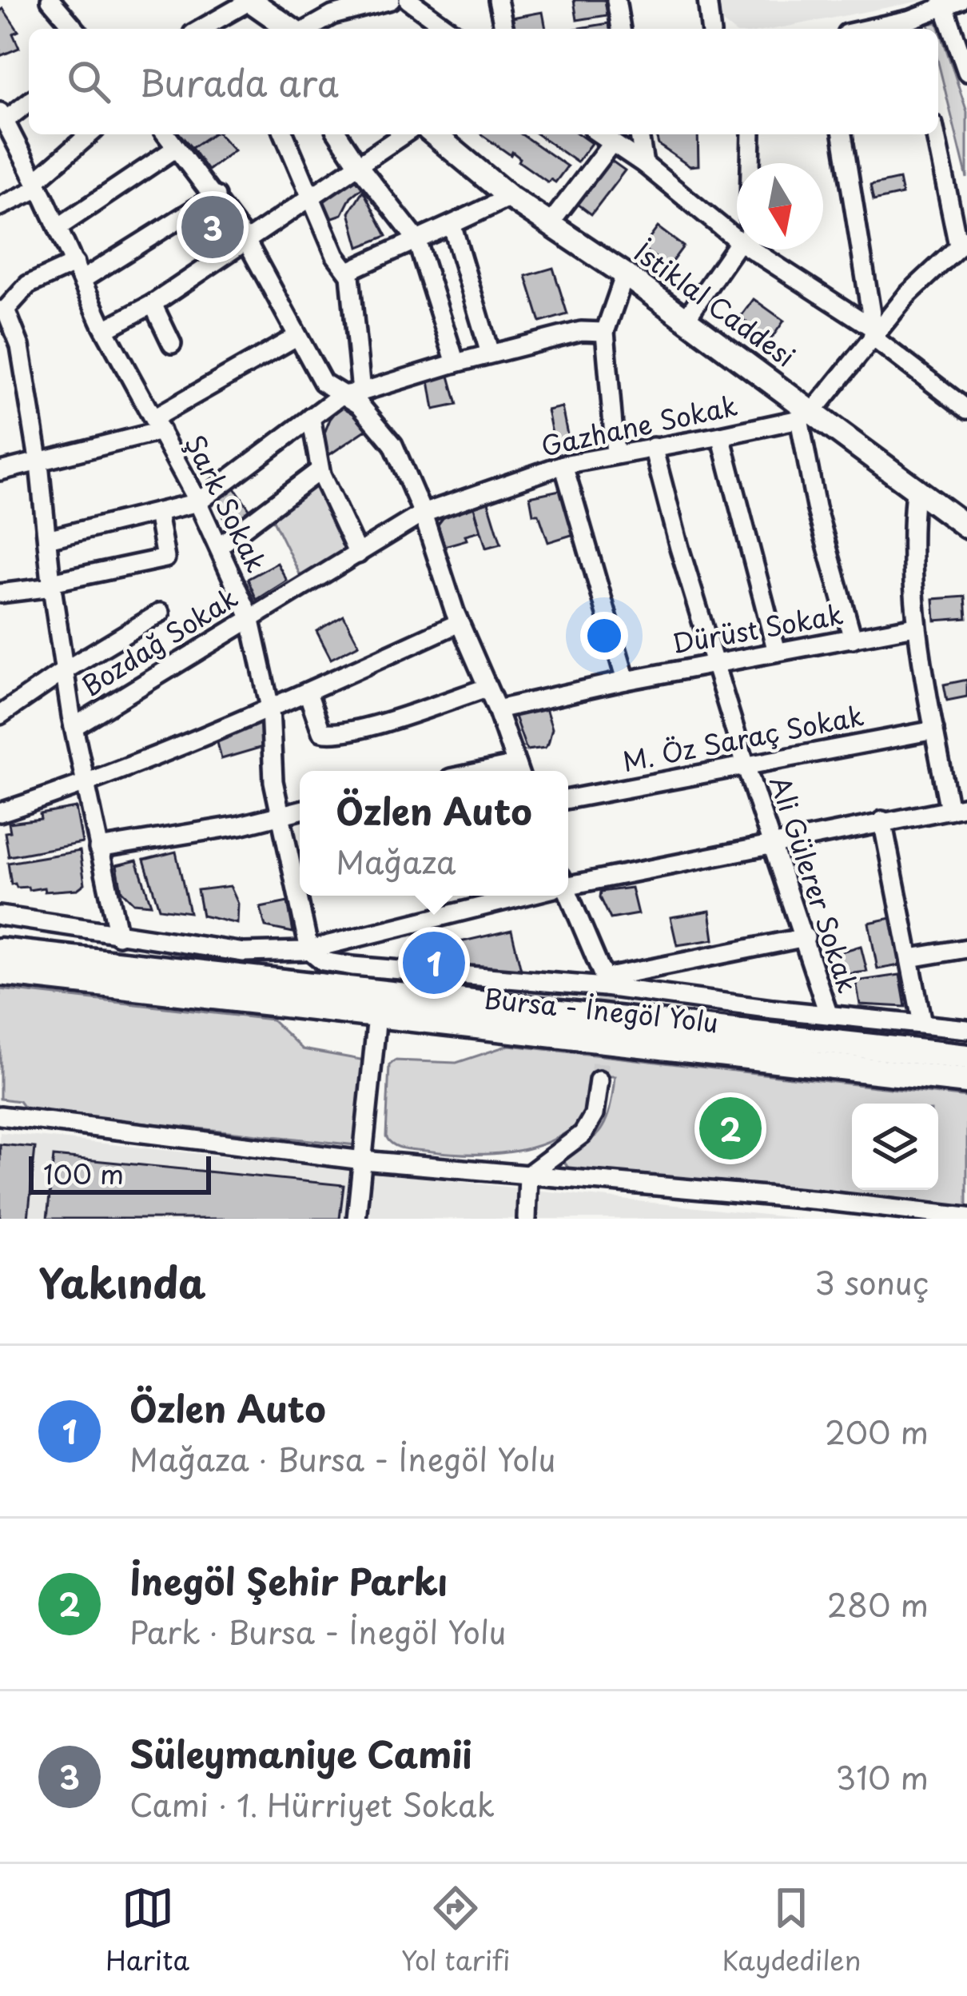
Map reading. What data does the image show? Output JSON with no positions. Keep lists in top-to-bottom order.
{
  "streets": {
    "highway": ["Bursa - İnegöl Yolu"],
    "main road": ["İstiklal Caddesi"],
    "street": [
      "Gazhane Sokak",
      "Şark Sokak",
      "Dürüst Sokak",
      "Bozdağ Sokak",
      "M. Öz Saraç Sokak",
      "Ali Gülerer Sokak"
    ]
  },
  "crossings": [
    ["İstiklal Caddesi", "Gazhane Sokak"],
    ["Gazhane Sokak", "Bozdağ Sokak"],
    ["Gazhane Sokak", "Ali Gülerer Sokak"],
    ["Şark Sokak", "Bozdağ Sokak"],
    ["Dürüst Sokak", "Ali Gülerer Sokak"],
    ["M. Öz Saraç Sokak", "Ali Gülerer Sokak"]
  ],
  "scale_bar": "100 m",
  "north": "bottom",
  "page": {
    "search": "Burada ara",
    "pins": ["3", "1", "2"],
    "popup": ["Özlen Auto", "Mağaza"],
    "scale": "100 m",
    "heading": ["Yakında", "3 sonuç"],
    "list": [
      {
        "mark": "1",
        "name": "Özlen Auto",
        "note": "Mağaza · Bursa - İnegöl Yolu",
        "value": "200 m"
      },
      {
        "mark": "2",
        "name": "İnegöl Şehir Parkı",
        "note": "Park · Bursa - İnegöl Yolu",
        "value": "280 m"
      },
      {
        "mark": "3",
        "name": "Süleymaniye Camii",
        "note": "Cami · 1. Hürriyet Sokak",
        "value": "310 m"
      }
    ],
    "nav": ["Harita", "Yol tarifi", "Kaydedilen"]
  }
}
